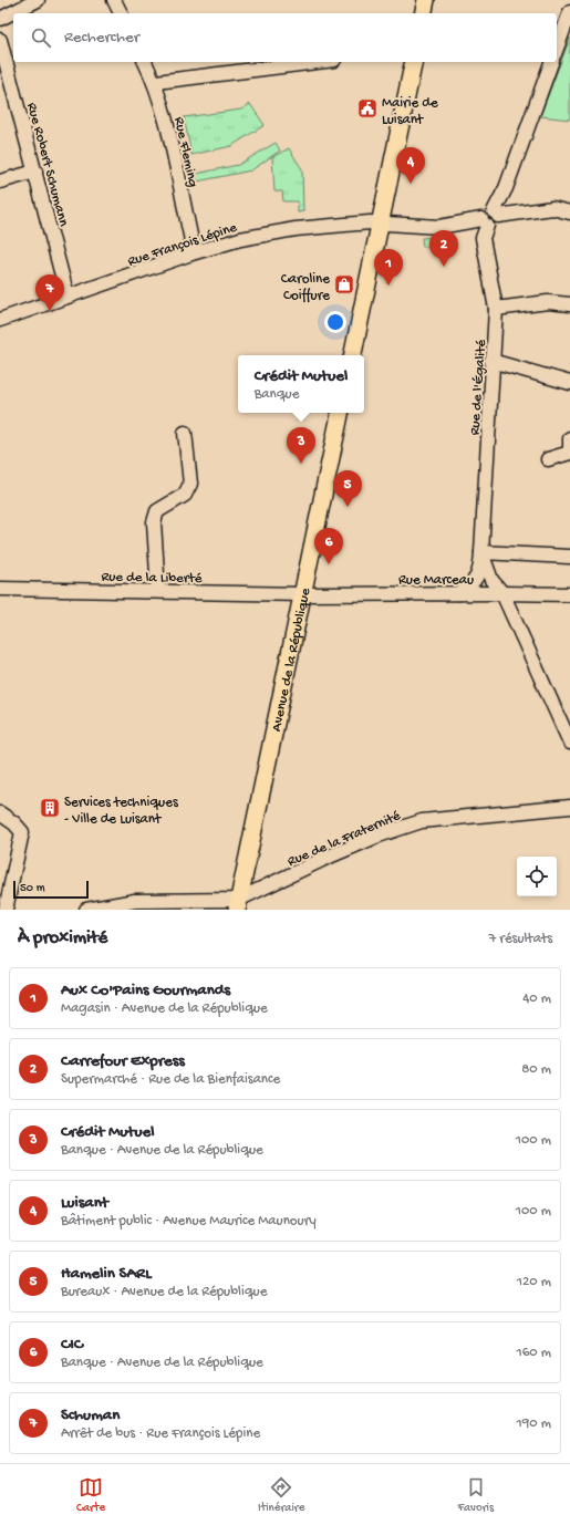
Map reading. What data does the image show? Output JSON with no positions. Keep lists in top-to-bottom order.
{
  "streets": {
    "main road": ["Avenue de la République"],
    "street": [
      "Rue Fleming",
      "Rue Robert Schumann",
      "Rue François Lépine",
      "Rue de l'Égalité",
      "Rue de la Liberté",
      "Rue Marceau",
      "Rue de la Fraternité"
    ]
  },
  "crossings": [
    ["Rue Fleming", "Rue François Lépine"],
    ["Rue Robert Schumann", "Rue François Lépine"],
    ["Rue François Lépine", "Rue de l'Égalité"],
    ["Rue de l'Égalité", "Rue Marceau"],
    ["Rue de la Liberté", "Rue Marceau"],
    ["Rue de la Liberté", "Avenue de la République"],
    ["Rue Marceau", "Avenue de la République"],
    ["Avenue de la République", "Rue de la Fraternité"]
  ],
  "places": {
    "public building": ["Mairie de Luisant"],
    "shop": ["Caroline Coiffure"],
    "building": ["Services techniques - Ville de Luisant"]
  },
  "scale_bar": "50 m",
  "page": {
    "search": "Rechercher",
    "pins": [
      "4",
      "2",
      "1",
      "7",
      "3",
      "5",
      "6"
    ],
    "popup": ["Crédit Mutuel", "Banque"],
    "scale": "50 m",
    "heading": ["À proximité", "7 résultats"],
    "list": [
      {
        "mark": "1",
        "name": "Aux Co'Pains Gourmands",
        "note": "Magasin · Avenue de la République",
        "value": "40 m"
      },
      {
        "mark": "2",
        "name": "Carrefour Express",
        "note": "Supermarché · Rue de la Bienfaisance",
        "value": "80 m"
      },
      {
        "mark": "3",
        "name": "Crédit Mutuel",
        "note": "Banque · Avenue de la République",
        "value": "100 m"
      },
      {
        "mark": "4",
        "name": "Luisant",
        "note": "Bâtiment public · Avenue Maurice Maunoury",
        "value": "100 m"
      },
      {
        "mark": "5",
        "name": "Hamelin SARL",
        "note": "Bureaux · Avenue de la République",
        "value": "120 m"
      },
      {
        "mark": "6",
        "name": "CIC",
        "note": "Banque · Avenue de la République",
        "value": "160 m"
      },
      {
        "mark": "7",
        "name": "Schuman",
        "note": "Arrêt de bus · Rue François Lépine",
        "value": "190 m"
      }
    ],
    "nav": ["Carte", "Itinéraire", "Favoris"]
  }
}
